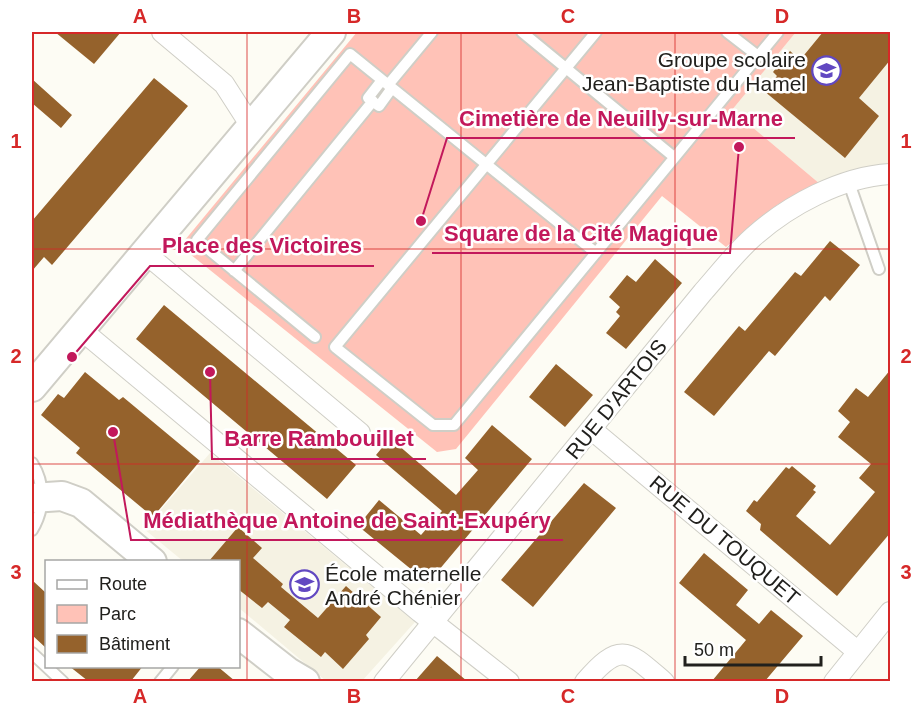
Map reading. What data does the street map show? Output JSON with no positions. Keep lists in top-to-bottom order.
{
  "streets": {
    "street": ["RUE D'ARTOIS", "RUE DU TOUQUET"]
  },
  "crossings": [
    ["RUE D'ARTOIS", "RUE DU TOUQUET"]
  ],
  "places": {
    "school or university": ["Groupe scolaire Jean-Baptiste du Hamel", "École maternelle André Chénier"],
    "other": [
      "Square de la Cité Magique",
      "Cimetière de Neuilly-sur-Marne",
      "Place des Victoires",
      "Barre Rambouillet",
      "Médiathèque Antoine de Saint-Exupéry"
    ]
  },
  "legend": ["Route", "Parc", "Bâtiment"],
  "scale_bar": "50 m",
  "grid": {
    "columns": [
      "A",
      "B",
      "C",
      "D"
    ],
    "rows": ["1", "2", "3"]
  }
}
